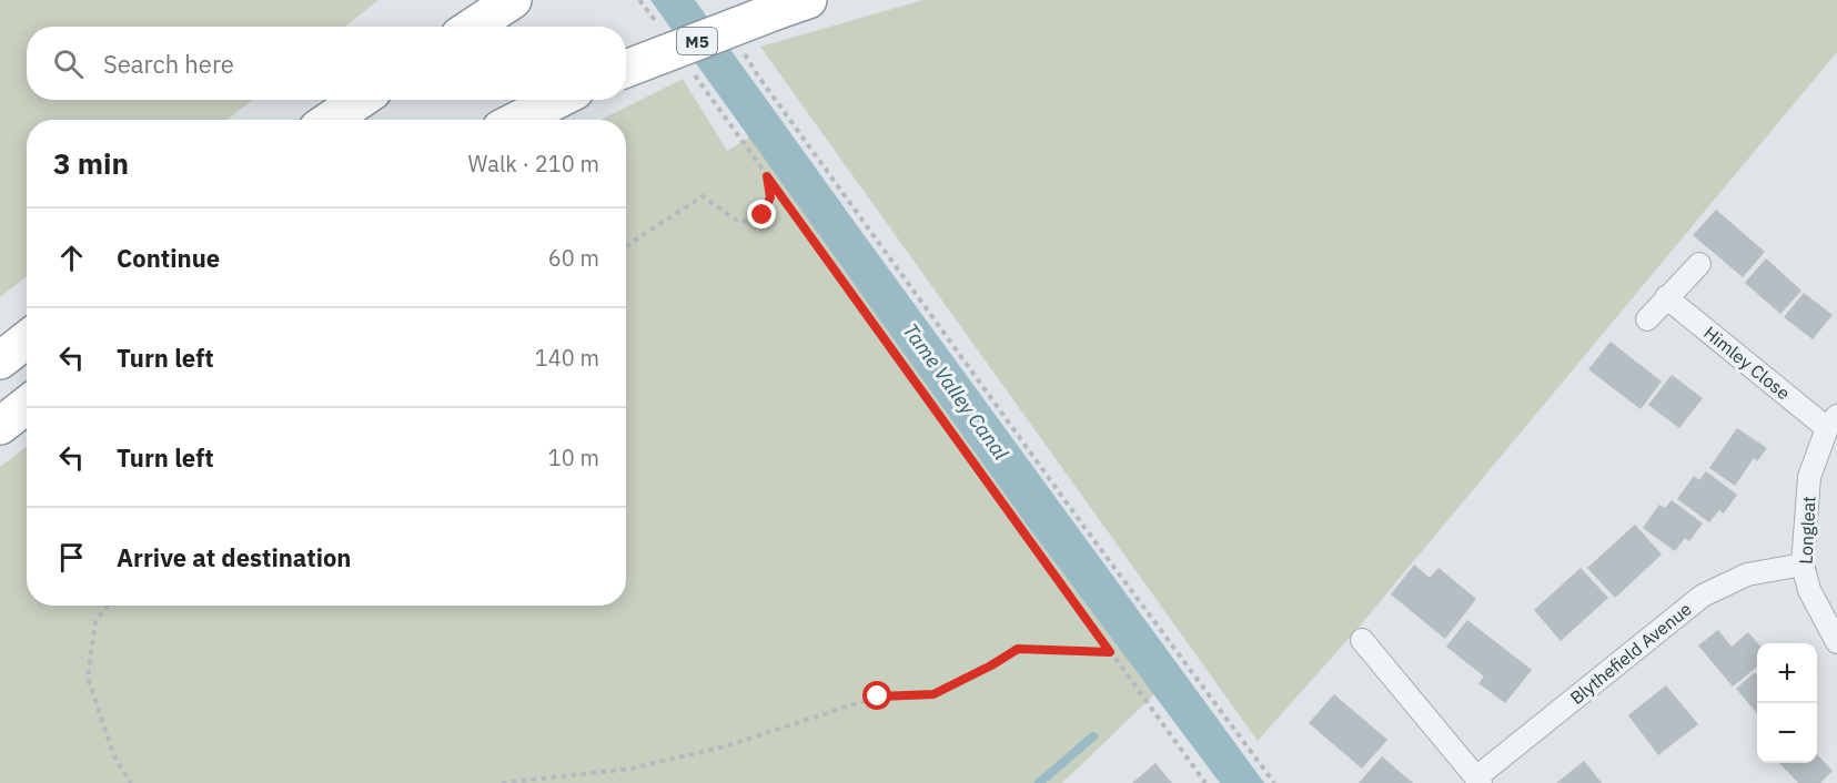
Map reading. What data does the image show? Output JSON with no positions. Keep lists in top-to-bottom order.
{
  "streets": {
    "highway": ["M5"],
    "street": ["Himley Close", "Longleat", "Blythefield Avenue"]
  },
  "crossings": [
    ["Himley Close", "Longleat"],
    ["Longleat", "Blythefield Avenue"]
  ],
  "water": ["Tame Valley Canal"],
  "page": {
    "search": "Search here",
    "heading": ["3 min", "Walk · 210 m"],
    "list": [
      ["Continue", "60 m"],
      ["Turn left", "140 m"],
      ["Turn left", "10 m"],
      "Arrive at destination"
    ],
    "map_buttons": ["+", "−"]
  }
}
